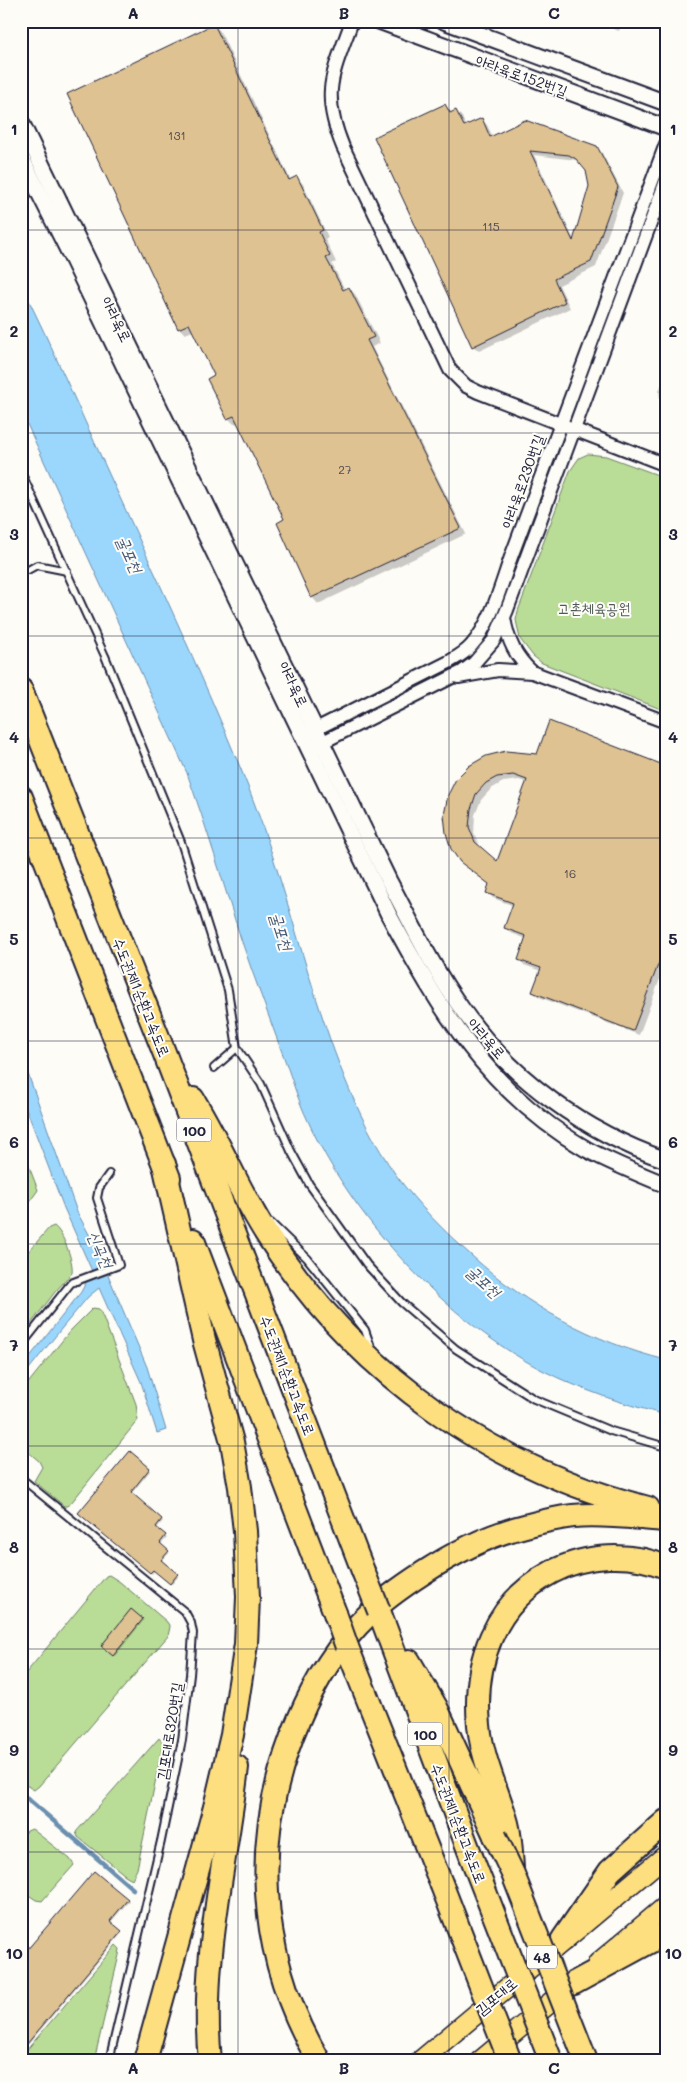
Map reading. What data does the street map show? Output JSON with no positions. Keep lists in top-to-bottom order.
{
  "streets": {
    "highway": ["수도권제1순환고속도로", "100"],
    "main road": ["48", "김포대로"],
    "street": ["아라육로152번길", "아라육로", "아라육로230번길"],
    "lane": ["김포대로320번길"]
  },
  "crossings": [
    ["아라육로", "아라육로230번길"]
  ],
  "water": ["굴포천", "신곡천"],
  "parks": ["고촌체육공원"],
  "house_numbers": [
    "131",
    "115",
    "27",
    "16"
  ],
  "grid": {
    "columns": ["A", "B", "C"],
    "rows": [
      "1",
      "2",
      "3",
      "4",
      "5",
      "6",
      "7",
      "8",
      "9",
      "10"
    ]
  }
}
